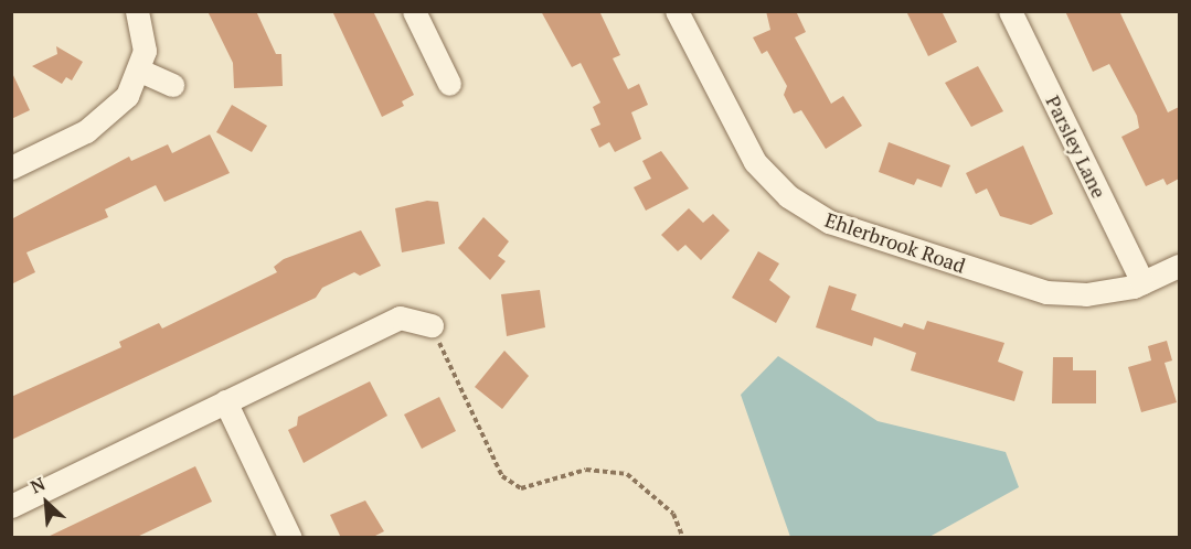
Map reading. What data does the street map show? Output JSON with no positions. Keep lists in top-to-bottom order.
{
  "streets": {
    "street": ["Parsley Lane", "Ehlerbrook Road"]
  },
  "crossings": [
    ["Parsley Lane", "Ehlerbrook Road"]
  ],
  "north": "top left"
}
